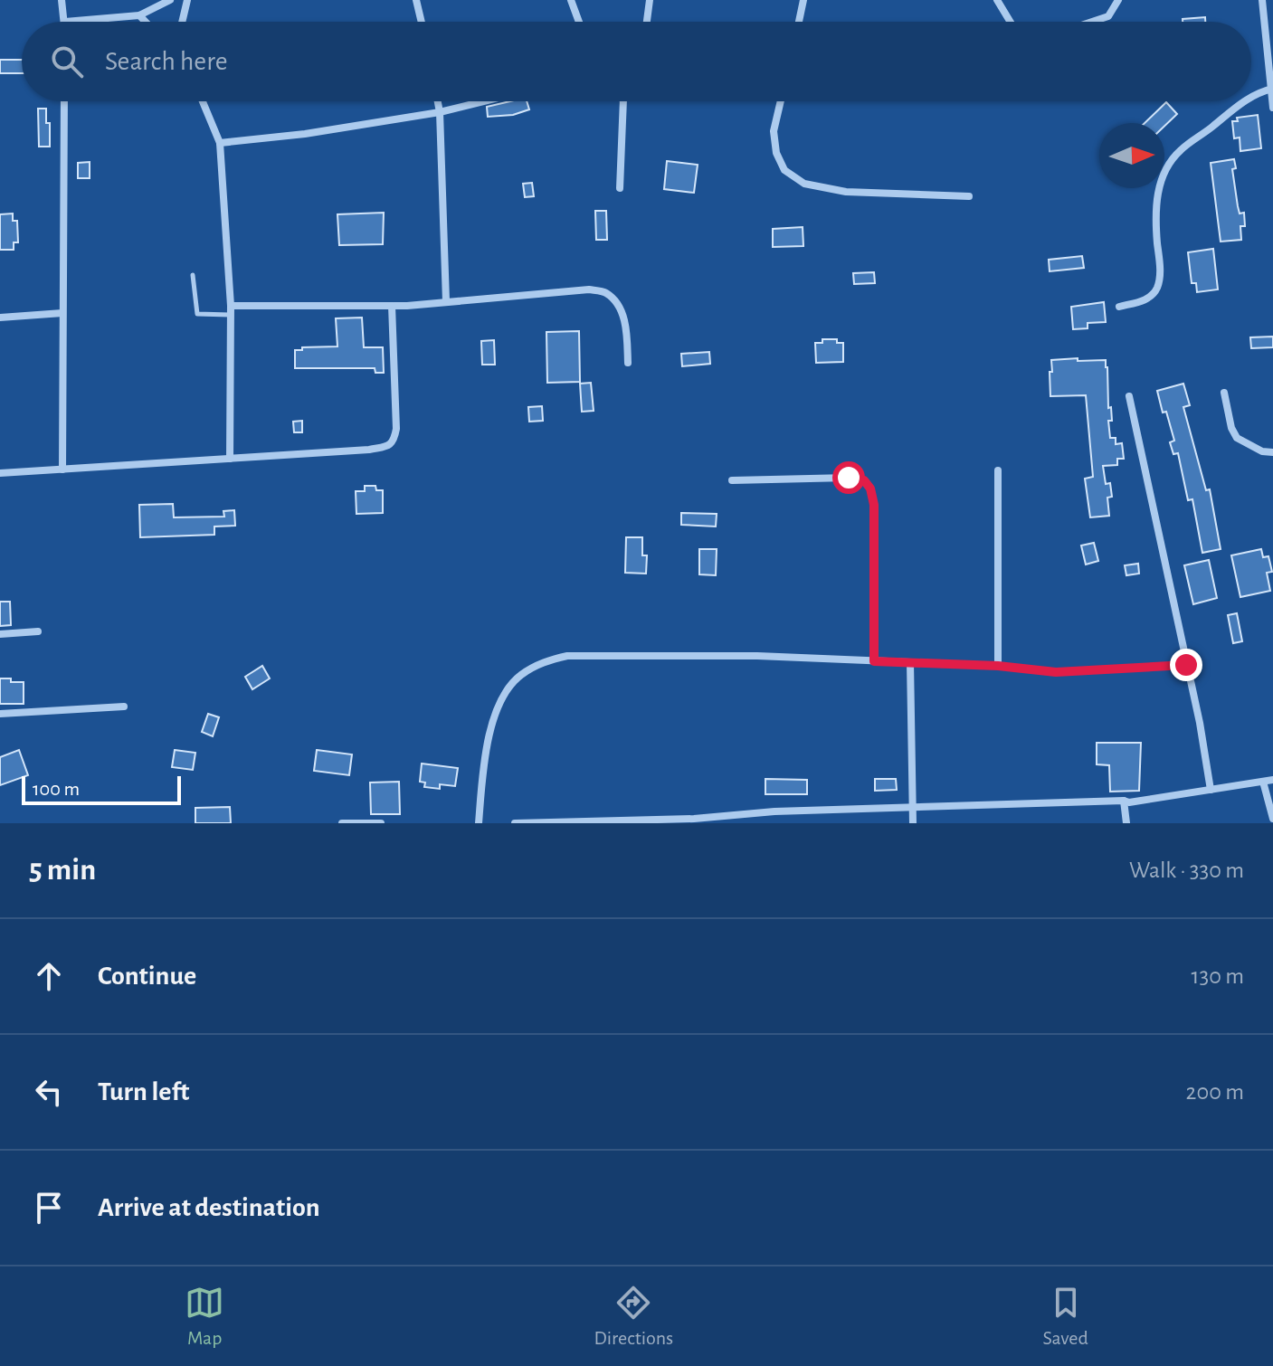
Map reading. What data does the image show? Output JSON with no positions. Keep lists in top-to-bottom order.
{
  "scale_bar": "100 m",
  "north": "right",
  "page": {
    "search": "Search here",
    "scale": "100 m",
    "heading": ["5 min", "Walk · 330 m"],
    "list": [
      ["Continue", "130 m"],
      ["Turn left", "200 m"],
      "Arrive at destination"
    ],
    "nav": ["Map", "Directions", "Saved"]
  }
}
